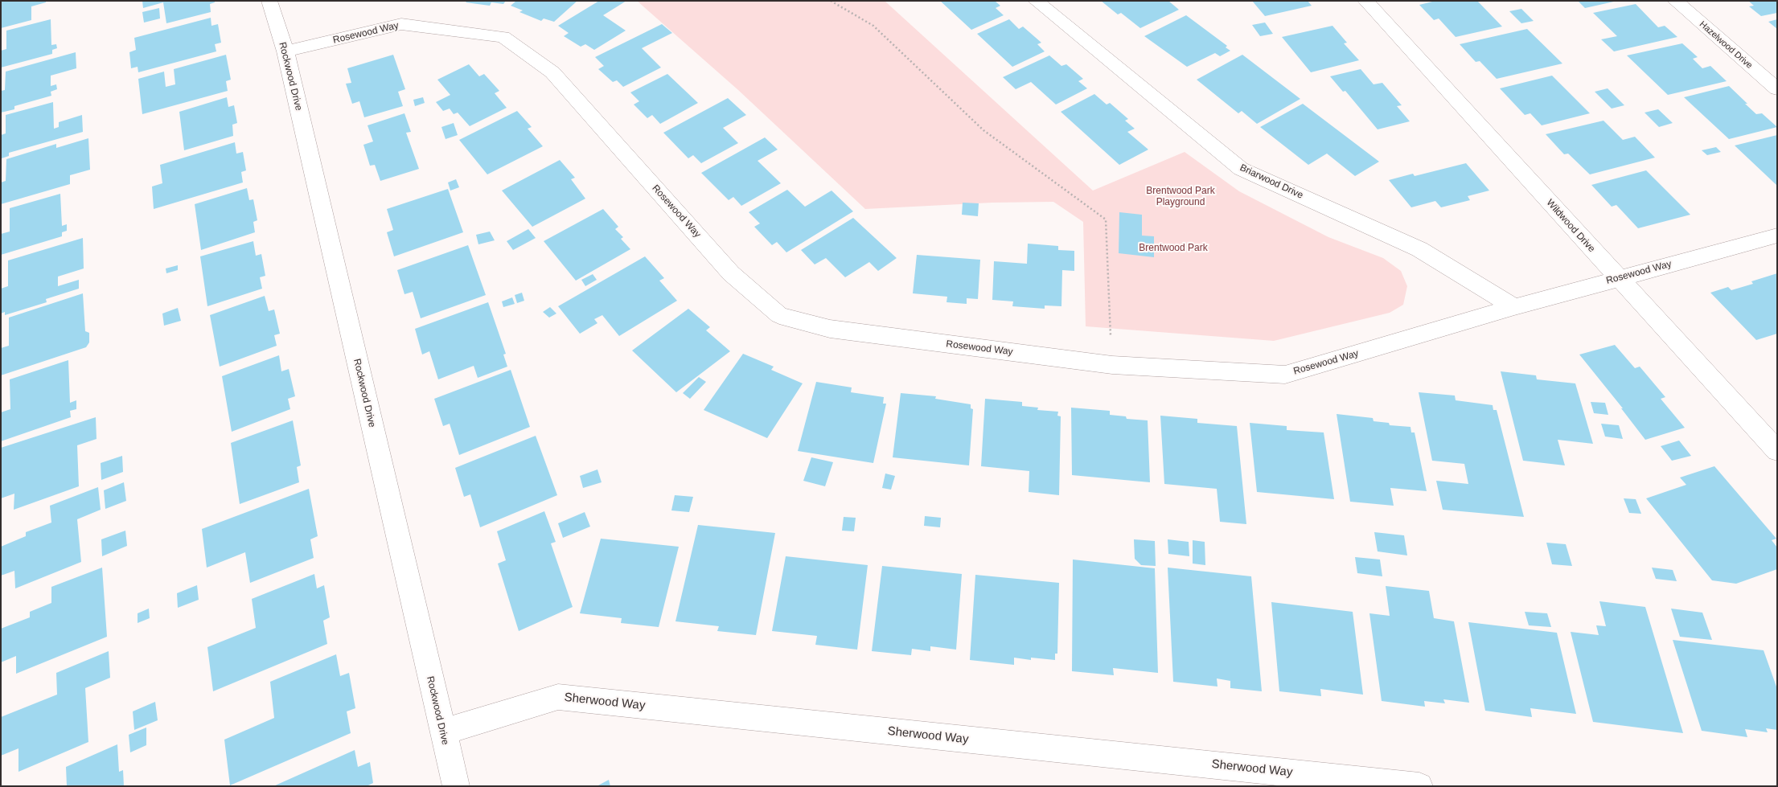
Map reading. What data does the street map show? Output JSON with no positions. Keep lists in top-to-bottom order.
{
  "streets": {
    "street": [
      "Rosewood Way",
      "Hazelwood Drive",
      "Rockwood Drive",
      "Briarwood Drive",
      "Wildwood Drive",
      "Sherwood Way"
    ]
  },
  "crossings": [
    ["Rosewood Way", "Rockwood Drive"],
    ["Rosewood Way", "Briarwood Drive"],
    ["Rosewood Way", "Wildwood Drive"],
    ["Rockwood Drive", "Sherwood Way"]
  ],
  "parks": ["Brentwood Park Playground", "Brentwood Park"]
}
